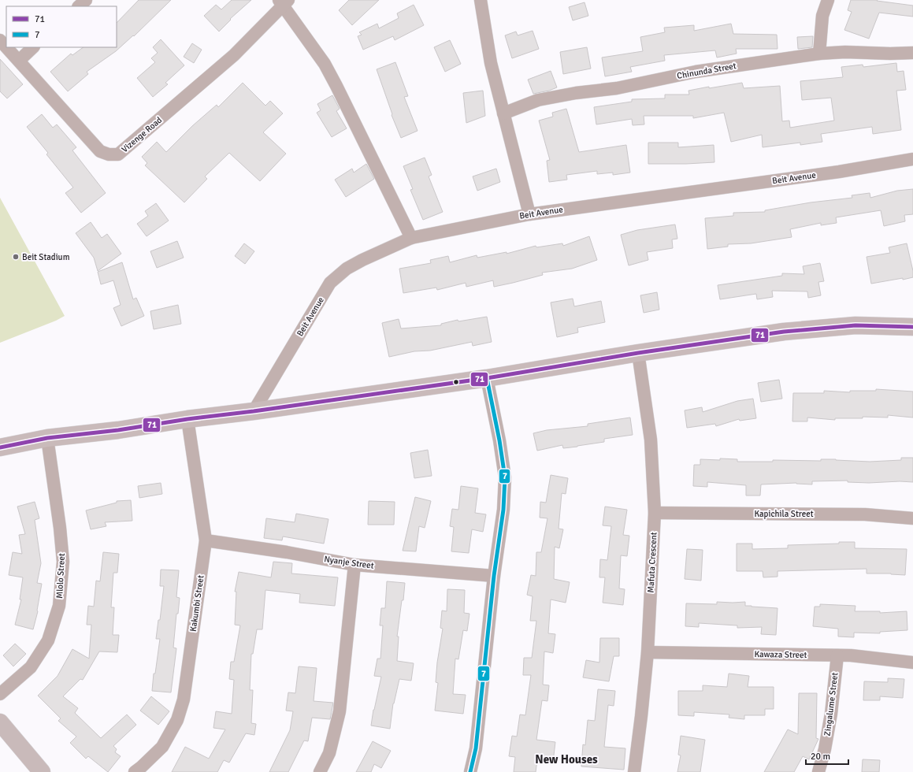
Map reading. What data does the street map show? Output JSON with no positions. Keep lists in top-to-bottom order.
{
  "streets": {
    "street": [
      "Chinunda Street",
      "Vizenge Road",
      "Beit Avenue",
      "Kapichila Street",
      "Nyanje Street",
      "Mafuta Crescent",
      "Mlolo Street",
      "Kakumbi Street",
      "Kawaza Street",
      "Zingalume Street"
    ]
  },
  "crossings": [
    ["Kapichila Street", "Mafuta Crescent"],
    ["Nyanje Street", "Kakumbi Street"],
    ["Mafuta Crescent", "Kawaza Street"],
    ["Kawaza Street", "Zingalume Street"]
  ],
  "districts": ["New Houses"],
  "places": ["Beit Stadium"],
  "lines": ["transit line 71", "transit line 7"],
  "legend": ["71", "7"],
  "scale_bar": "20 m"
}
